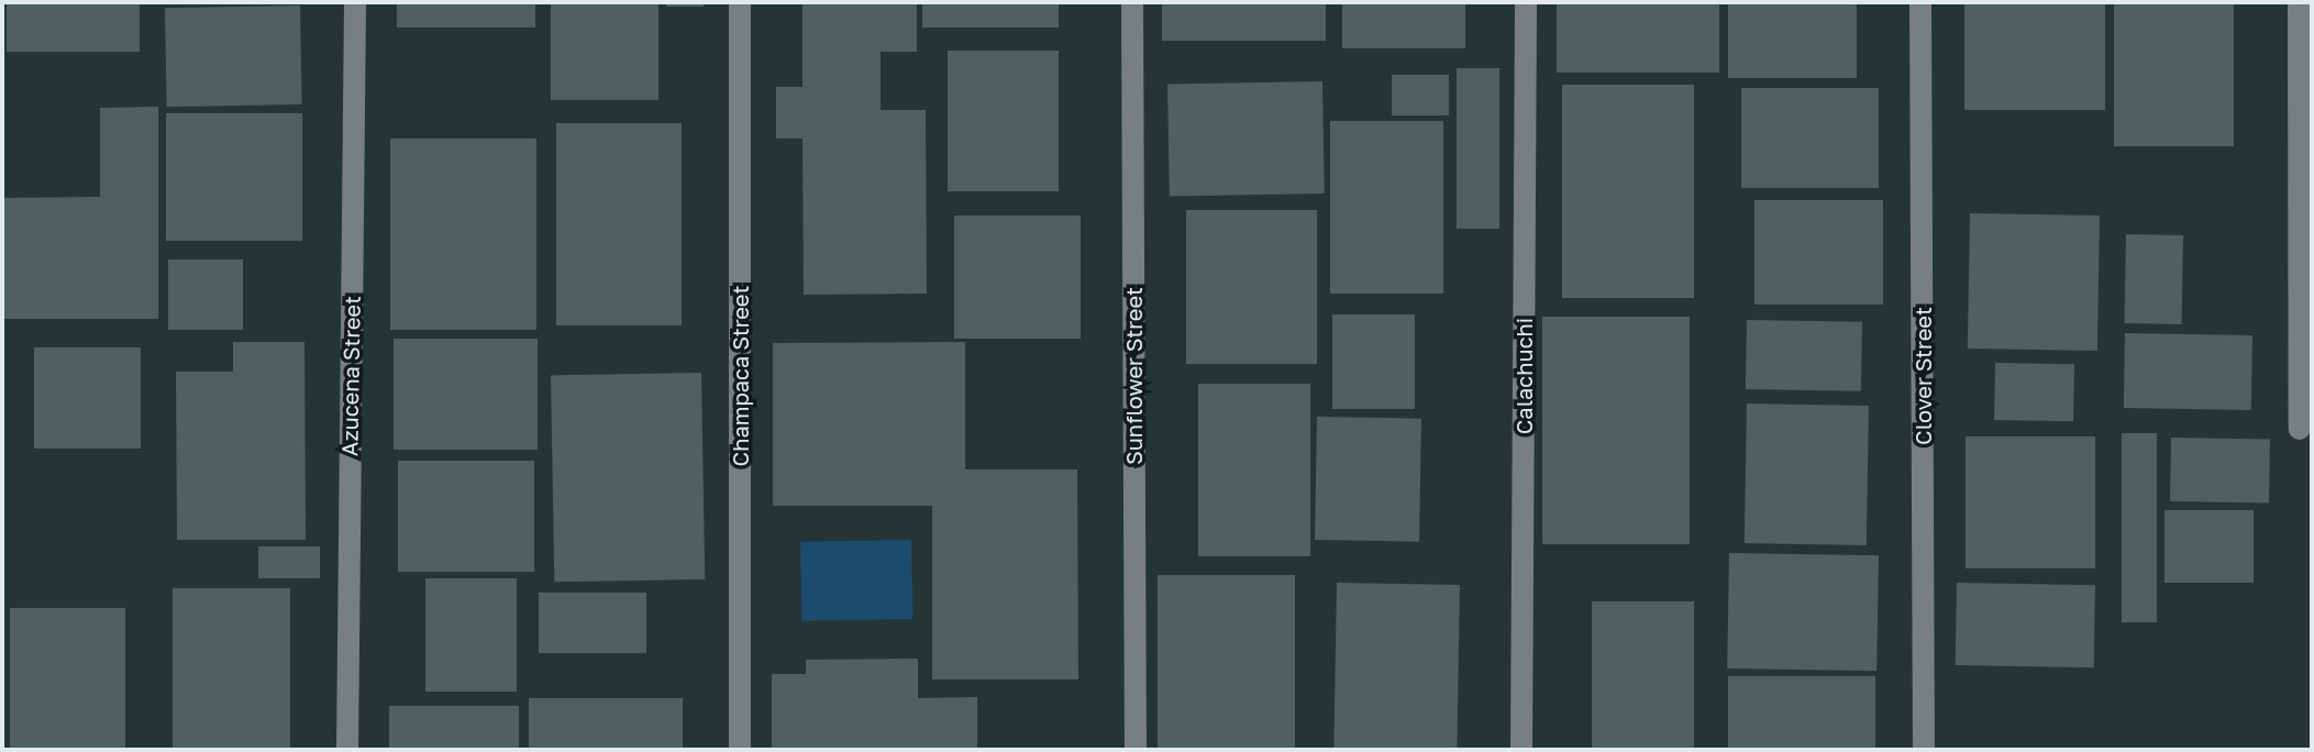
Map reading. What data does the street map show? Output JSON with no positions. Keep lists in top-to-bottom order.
{
  "streets": {
    "street": [
      "Azucena Street",
      "Champaca Street",
      "Sunflower Street",
      "Calachuchi",
      "Clover Street"
    ]
  }
}
